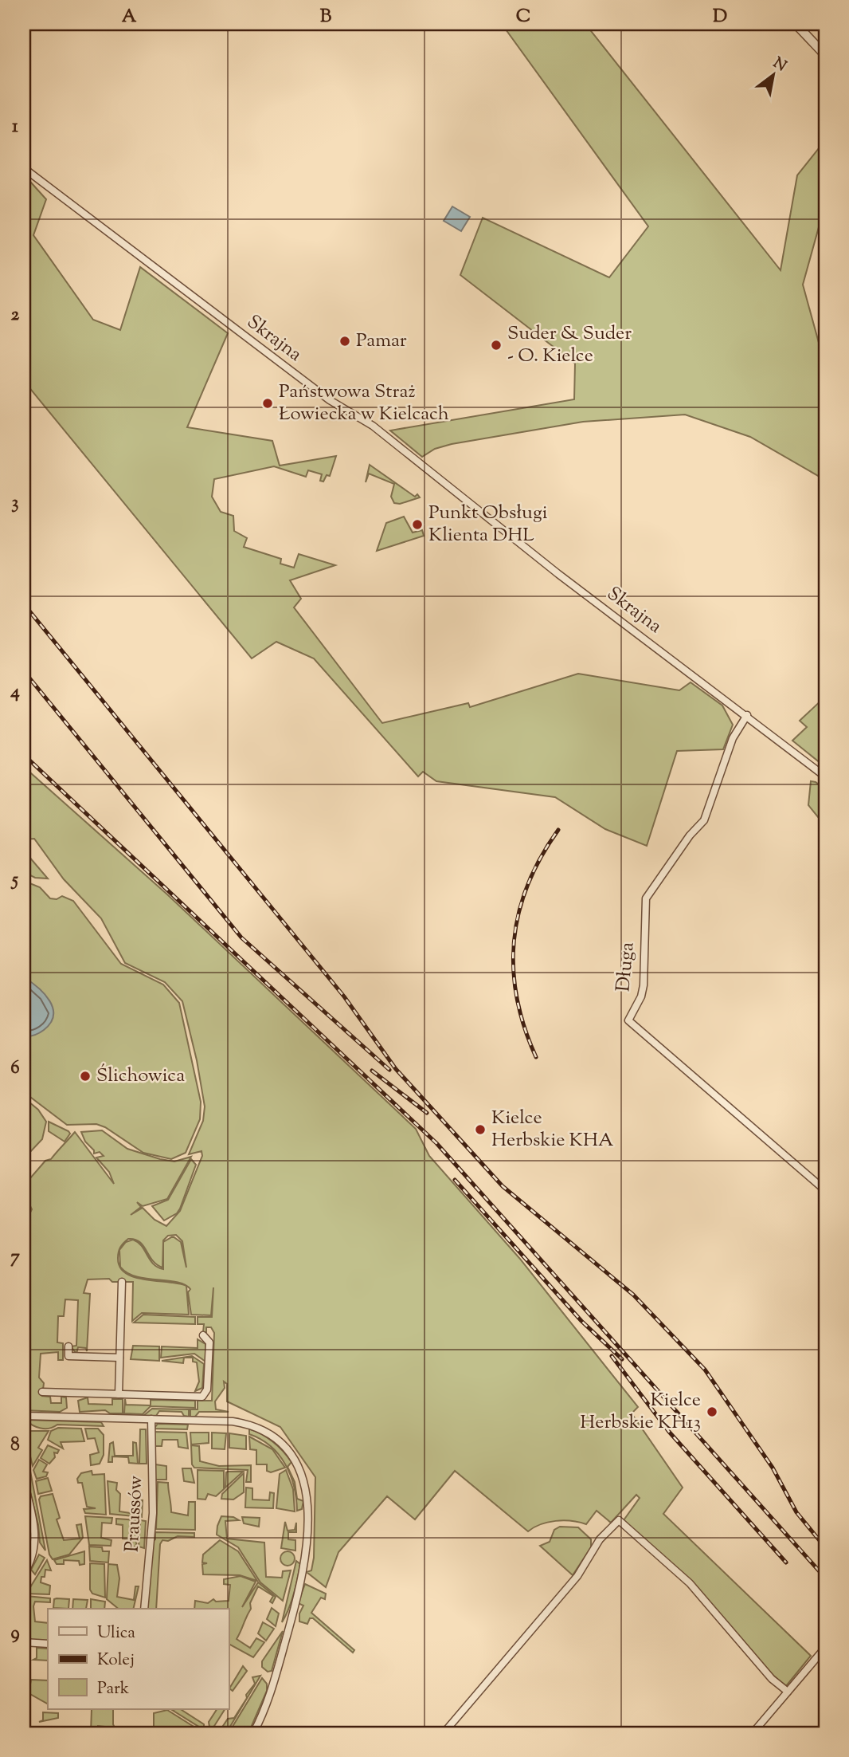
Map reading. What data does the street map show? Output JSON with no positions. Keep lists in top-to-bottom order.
{
  "streets": {
    "street": ["Skrajna", "Długa", "Praussów"]
  },
  "crossings": [
    ["Skrajna", "Długa"]
  ],
  "places": [
    "Pamar",
    "Suder & Suder - O. Kielce",
    "Państwowa Straż Łowiecka w Kielcach",
    "Punkt Obsługi Klienta DHL",
    "Ślichowica",
    "Kielce Herbskie KHA",
    "Kielce Herbskie KH13"
  ],
  "legend": ["Ulica", "Kolej", "Park"],
  "north": "top right",
  "grid": {
    "columns": [
      "A",
      "B",
      "C",
      "D"
    ],
    "rows": [
      "1",
      "2",
      "3",
      "4",
      "5",
      "6",
      "7",
      "8",
      "9"
    ]
  }
}
